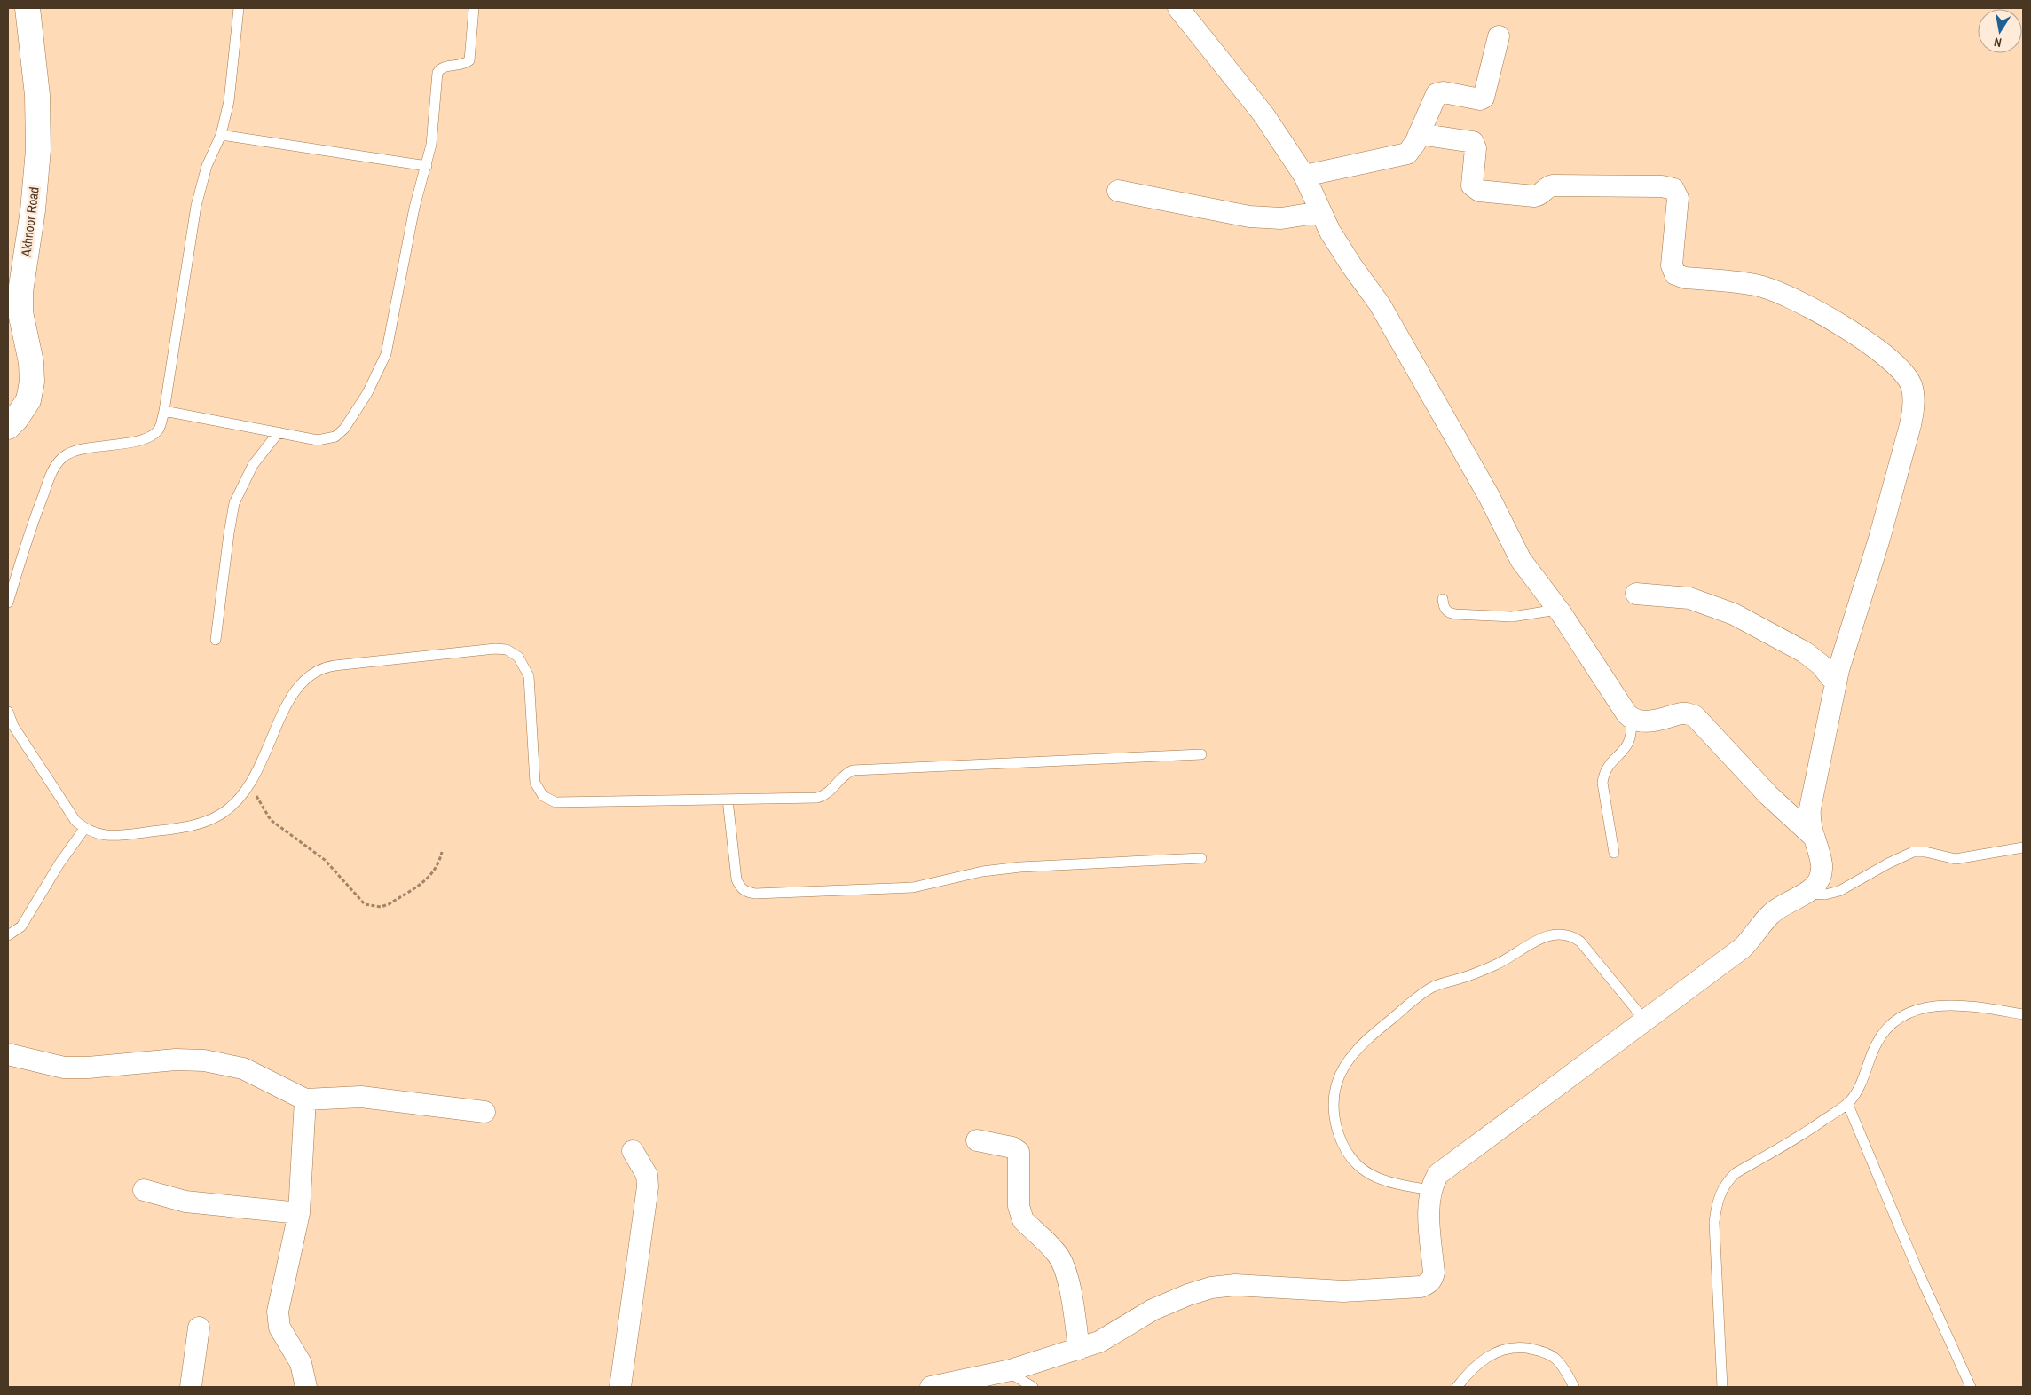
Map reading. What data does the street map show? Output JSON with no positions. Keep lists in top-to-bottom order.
{
  "streets": {
    "highway": ["Akhnoor Road"]
  },
  "north": "bottom"
}
